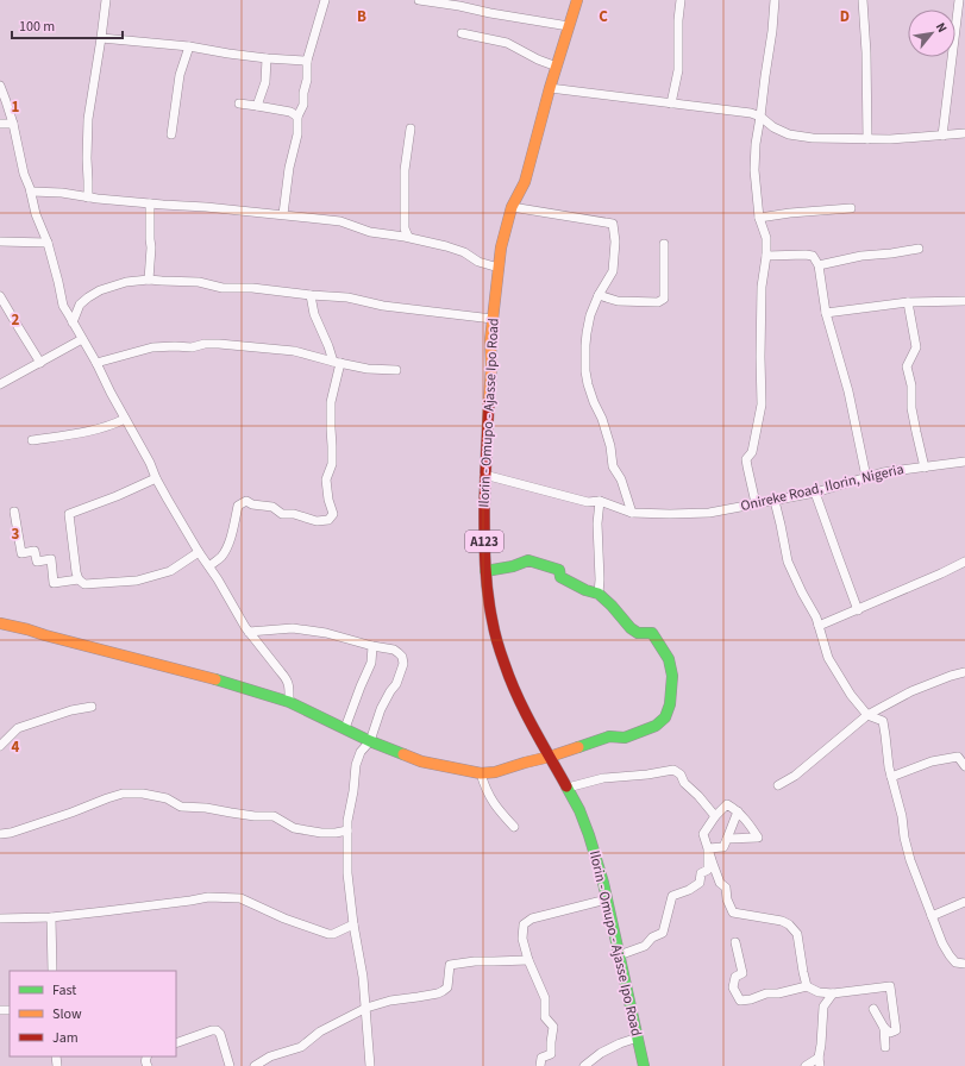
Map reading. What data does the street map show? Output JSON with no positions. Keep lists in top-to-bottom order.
{
  "streets": {
    "main road": ["Ilorin - Omupo - Ajasse Ipo Road", "A123"],
    "street": ["Onireke Road, Ilorin, Nigeria"]
  },
  "crossings": [
    ["Ilorin - Omupo - Ajasse Ipo Road", "Onireke Road, Ilorin, Nigeria"]
  ],
  "legend": ["Fast", "Slow", "Jam"],
  "scale_bar": "100 m",
  "north": "top right",
  "grid": {
    "columns": ["B", "C", "D"],
    "rows": [
      "1",
      "2",
      "3",
      "4"
    ]
  }
}
